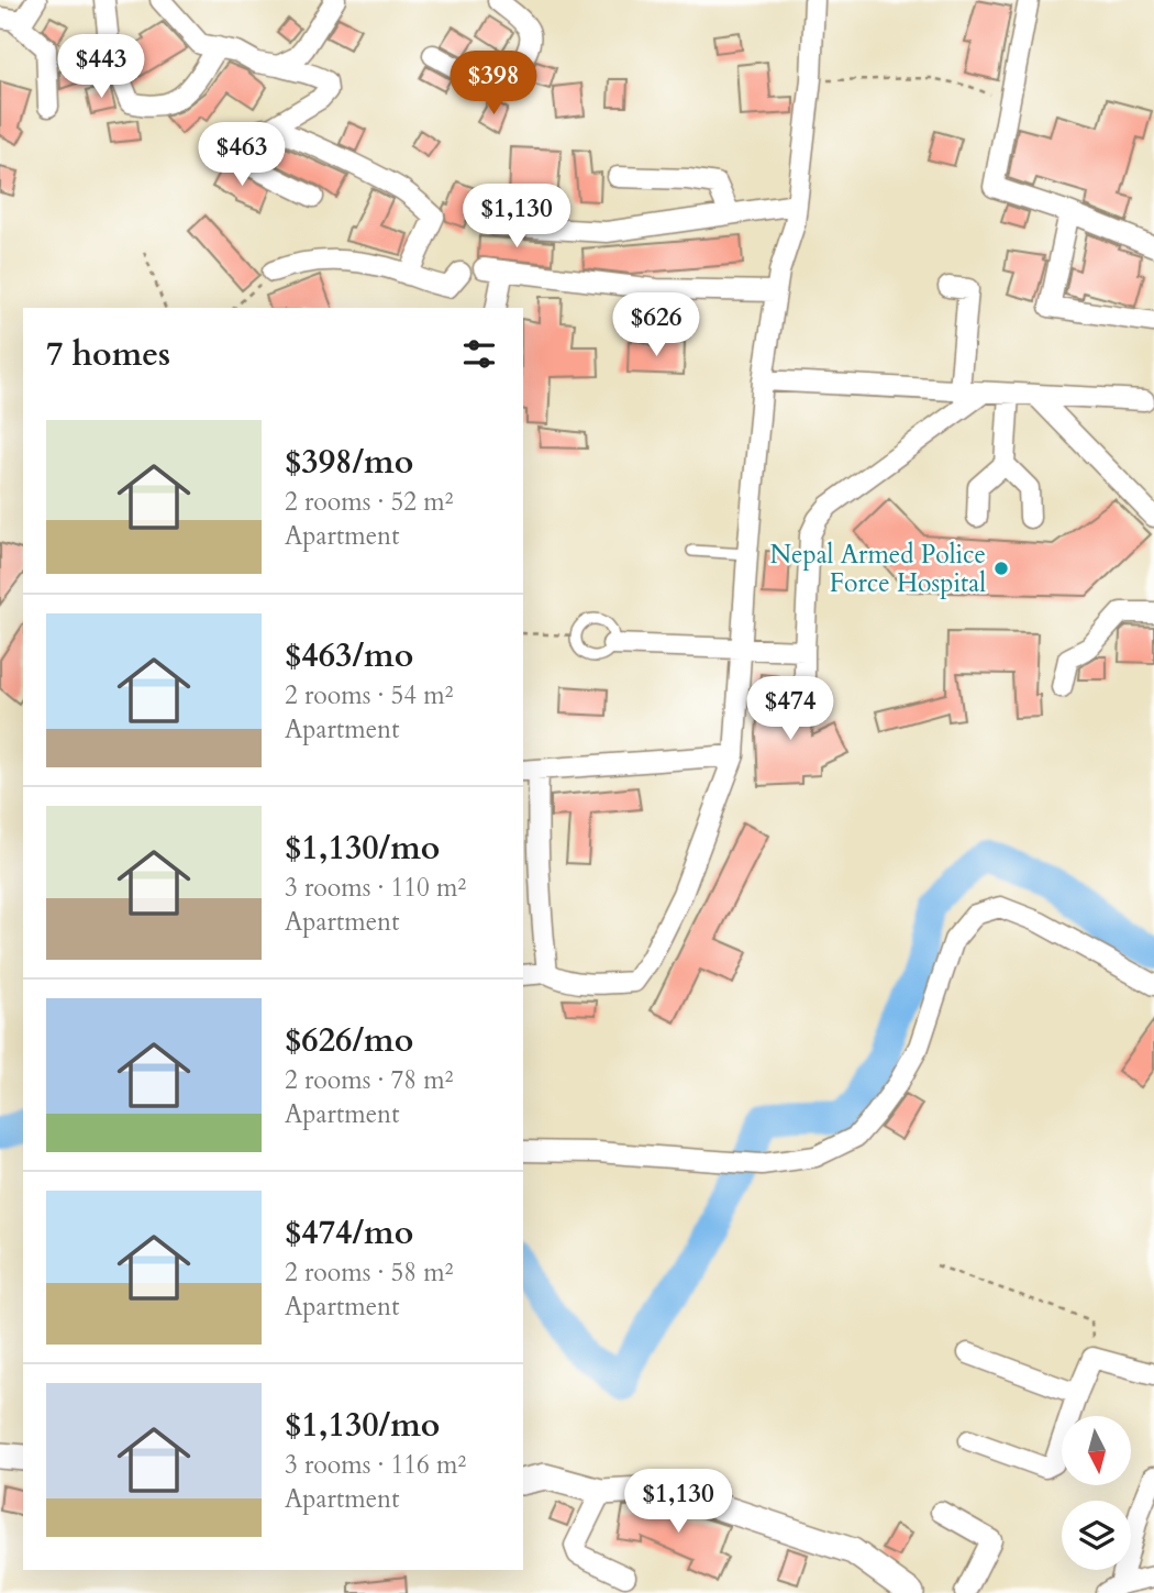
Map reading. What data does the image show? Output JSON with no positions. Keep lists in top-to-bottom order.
{
  "places": ["Nepal Armed Police Force Hospital"],
  "north": "bottom",
  "page": {
    "price": [
      "$443",
      "$398",
      "$463",
      "$1,130",
      "$626",
      "$474",
      "$1,130"
    ],
    "heading": "7 homes",
    "list": [
      {
        "name": "$398/mo",
        "note": "2 rooms · 52 m² · Apartment"
      },
      {
        "name": "$463/mo",
        "note": "2 rooms · 54 m² · Apartment"
      },
      {
        "name": "$1,130/mo",
        "note": "3 rooms · 110 m² · Apartment"
      },
      {
        "name": "$626/mo",
        "note": "2 rooms · 78 m² · Apartment"
      },
      {
        "name": "$474/mo",
        "note": "2 rooms · 58 m² · Apartment"
      },
      {
        "name": "$1,130/mo",
        "note": "3 rooms · 116 m² · Apartment"
      }
    ]
  }
}
